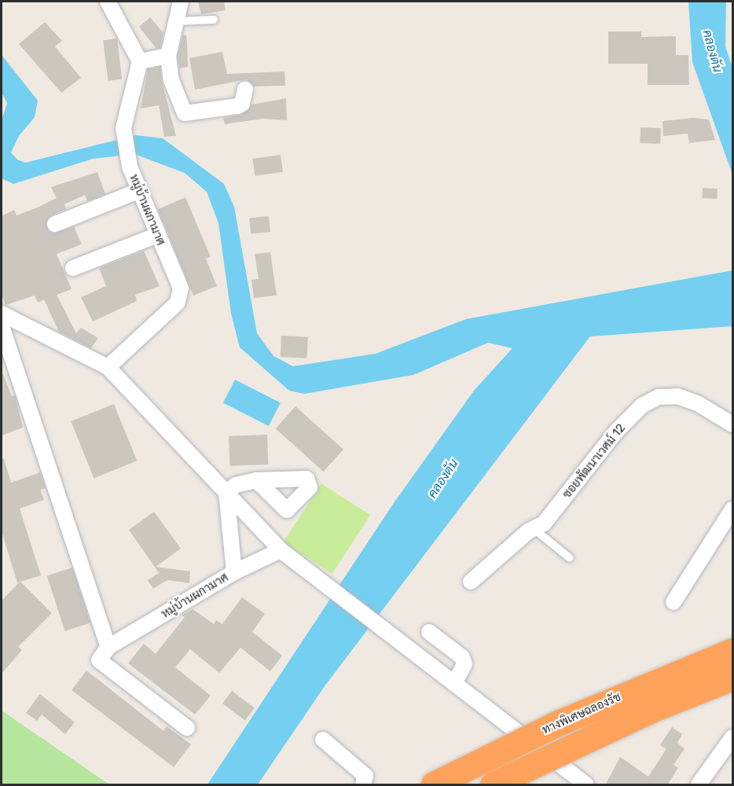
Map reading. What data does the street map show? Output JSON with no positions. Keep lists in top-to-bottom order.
{
  "streets": {
    "highway": ["ทางพิเศษฉลองรัช"],
    "street": ["หมู่บ้านผกามาศ", "ซอยพัฒนาเวศม์ 12"]
  },
  "water": ["คลองตัน"]
}
